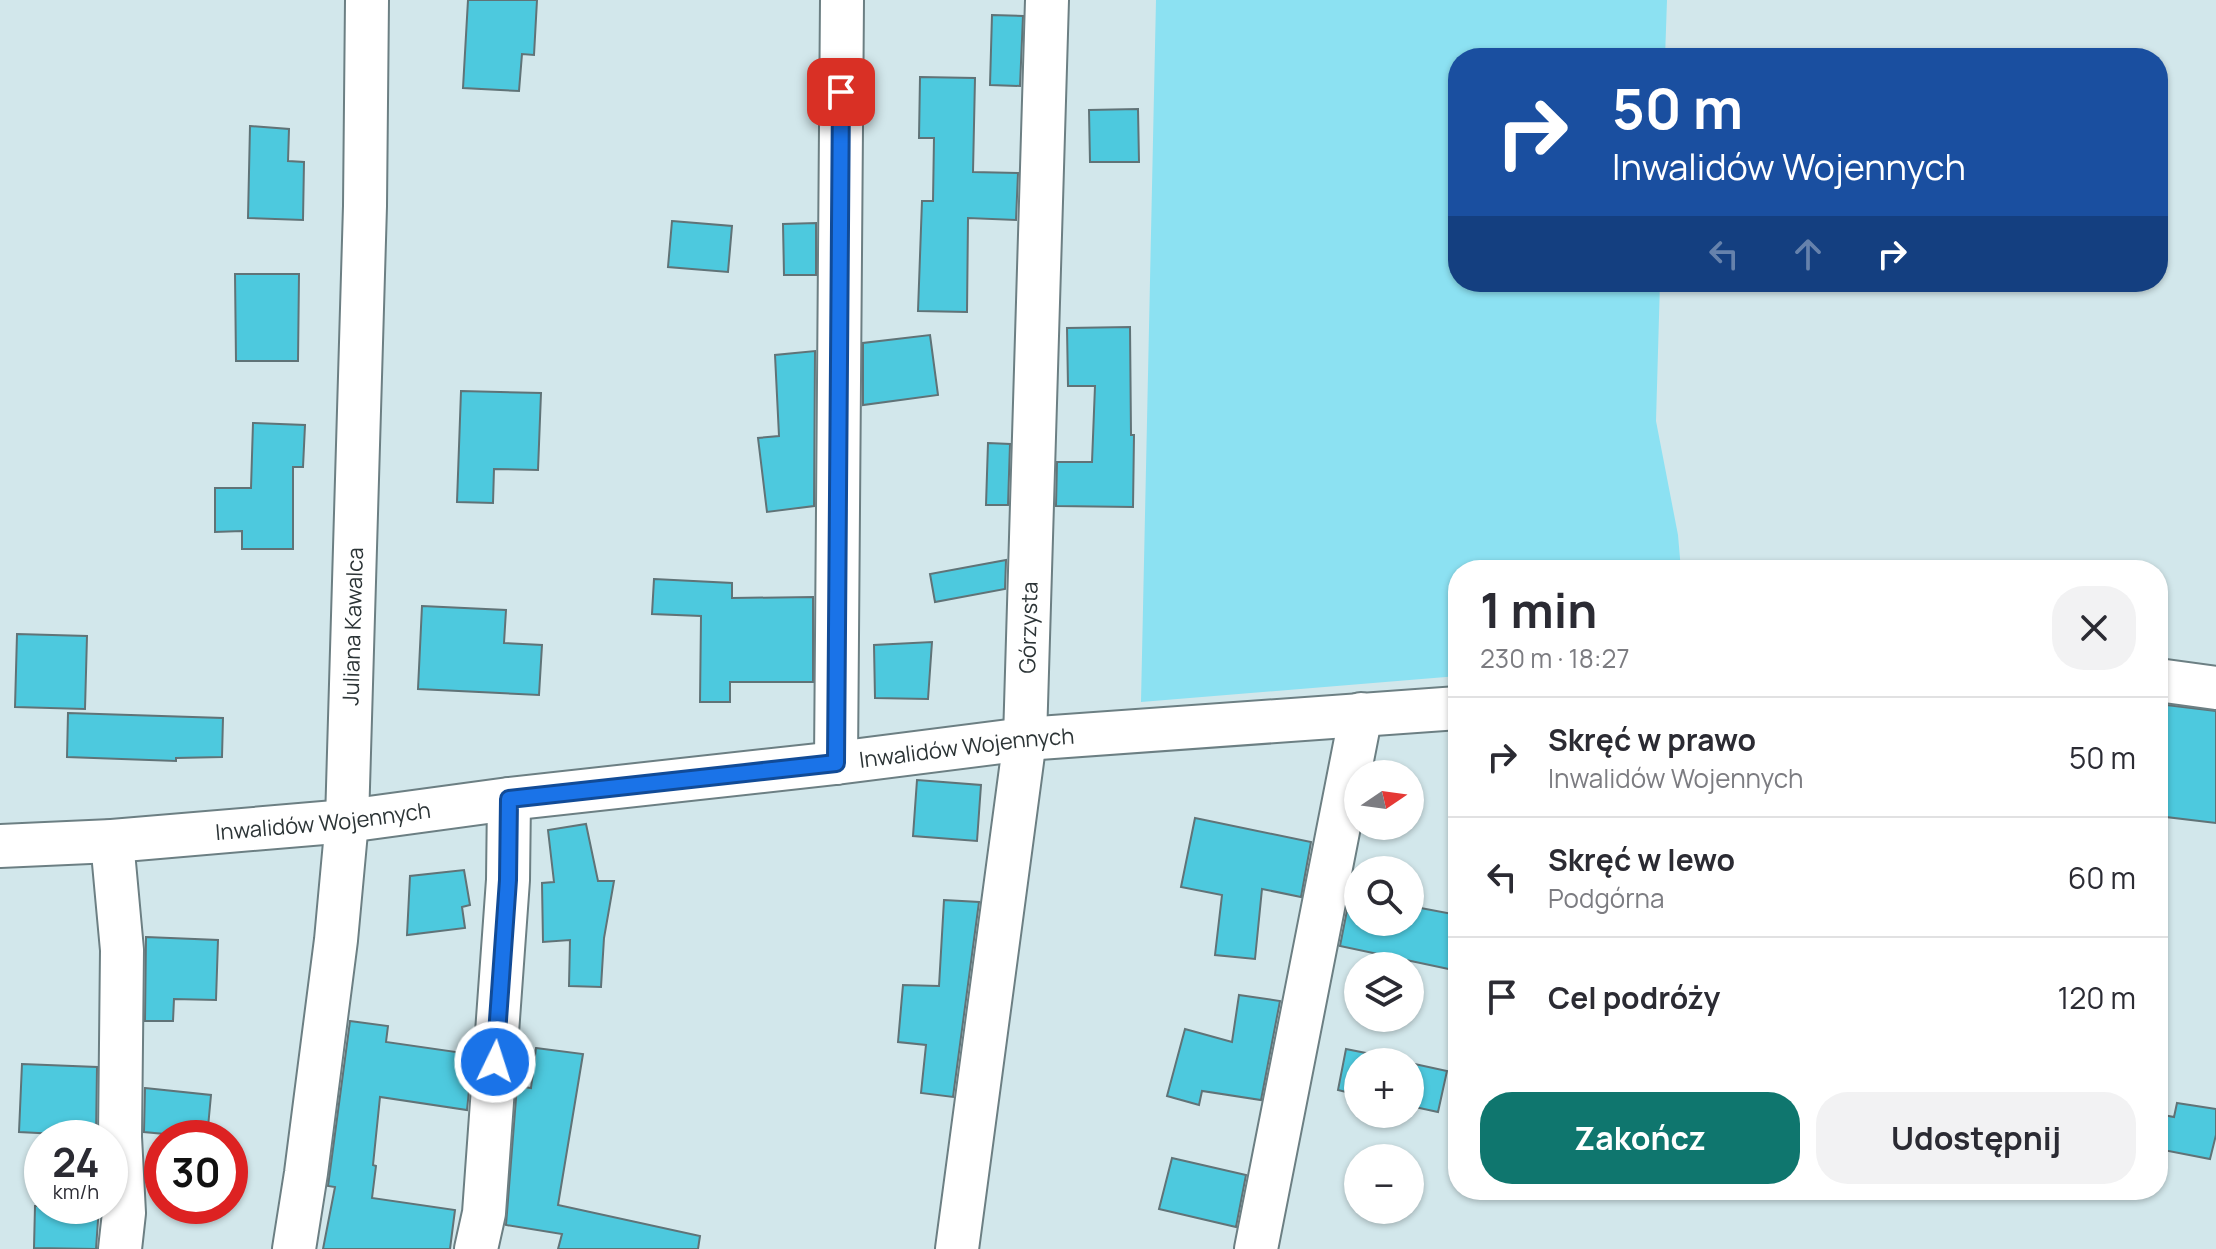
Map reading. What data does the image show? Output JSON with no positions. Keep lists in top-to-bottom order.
{
  "streets": {
    "street": ["Juliana Kawalca", "Górzysta", "Inwalidów Wojennych"]
  },
  "crossings": [
    ["Juliana Kawalca", "Inwalidów Wojennych"],
    ["Górzysta", "Inwalidów Wojennych"]
  ],
  "north": "right",
  "page": {
    "turn": ["50 m", "Inwalidów Wojennych"],
    "heading": ["1 min", "230 m · 18:27"],
    "list": [
      {
        "name": "Skręć w prawo",
        "note": "Inwalidów Wojennych",
        "value": "50 m"
      },
      {
        "name": "Skręć w lewo",
        "note": "Podgórna",
        "value": "60 m"
      },
      {
        "name": "Cel podróży",
        "value": "120 m"
      }
    ],
    "map_buttons": ["+", "−"],
    "buttons": ["Zakończ", "Udostępnij"],
    "speed": "24 km/h",
    "limit": "30"
  }
}
